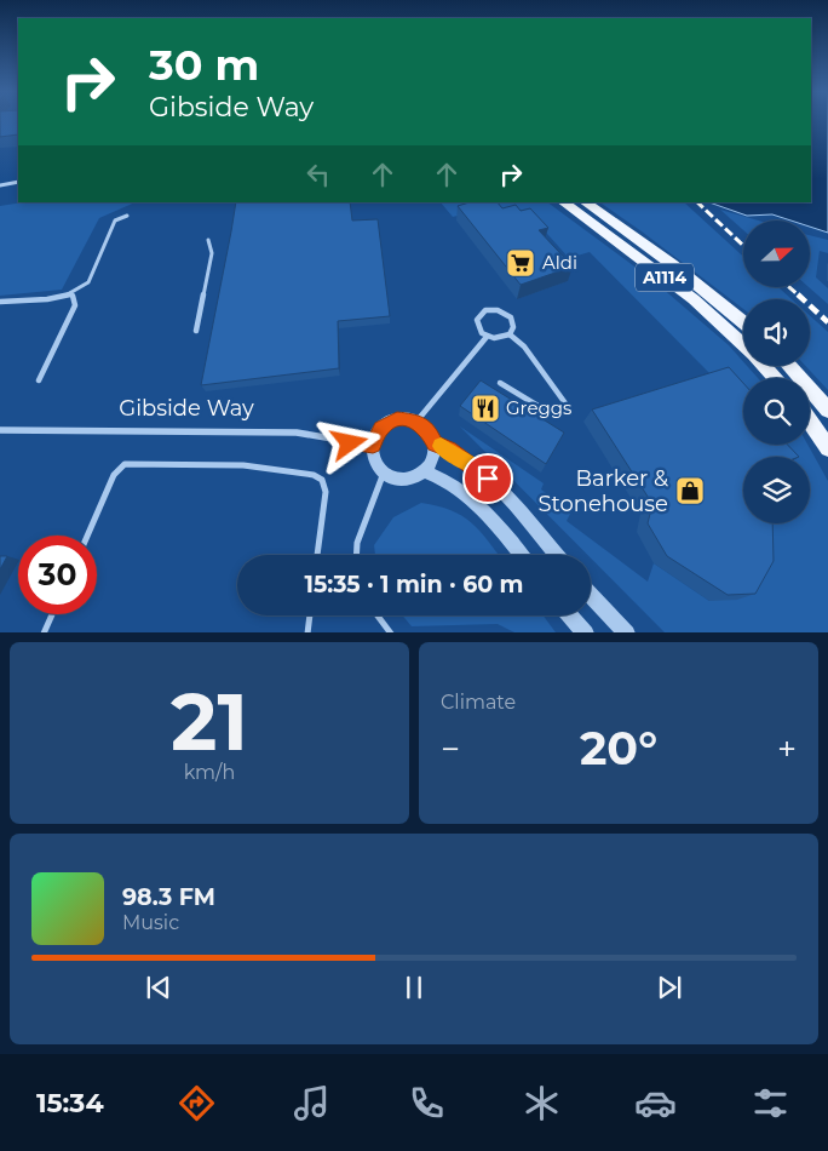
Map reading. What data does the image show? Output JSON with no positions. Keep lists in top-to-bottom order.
{
  "streets": {
    "main road": ["A1114"],
    "street": ["Gibside Way"]
  },
  "places": {
    "supermarket": ["Aldi"],
    "restaurant": ["Greggs"],
    "shop": ["Barker & Stonehouse"]
  },
  "north": "right",
  "page": {
    "turn": ["30 m", "Gibside Way"],
    "limit": "30",
    "trip": "15:35 · 1 min · 60 m",
    "tile": [
      ["21", "km/h"],
      "Climate"
    ],
    "heat": ["−", "20°", "+"],
    "song": ["98.3 FM", "Music"],
    "tabs": "15:34"
  }
}
